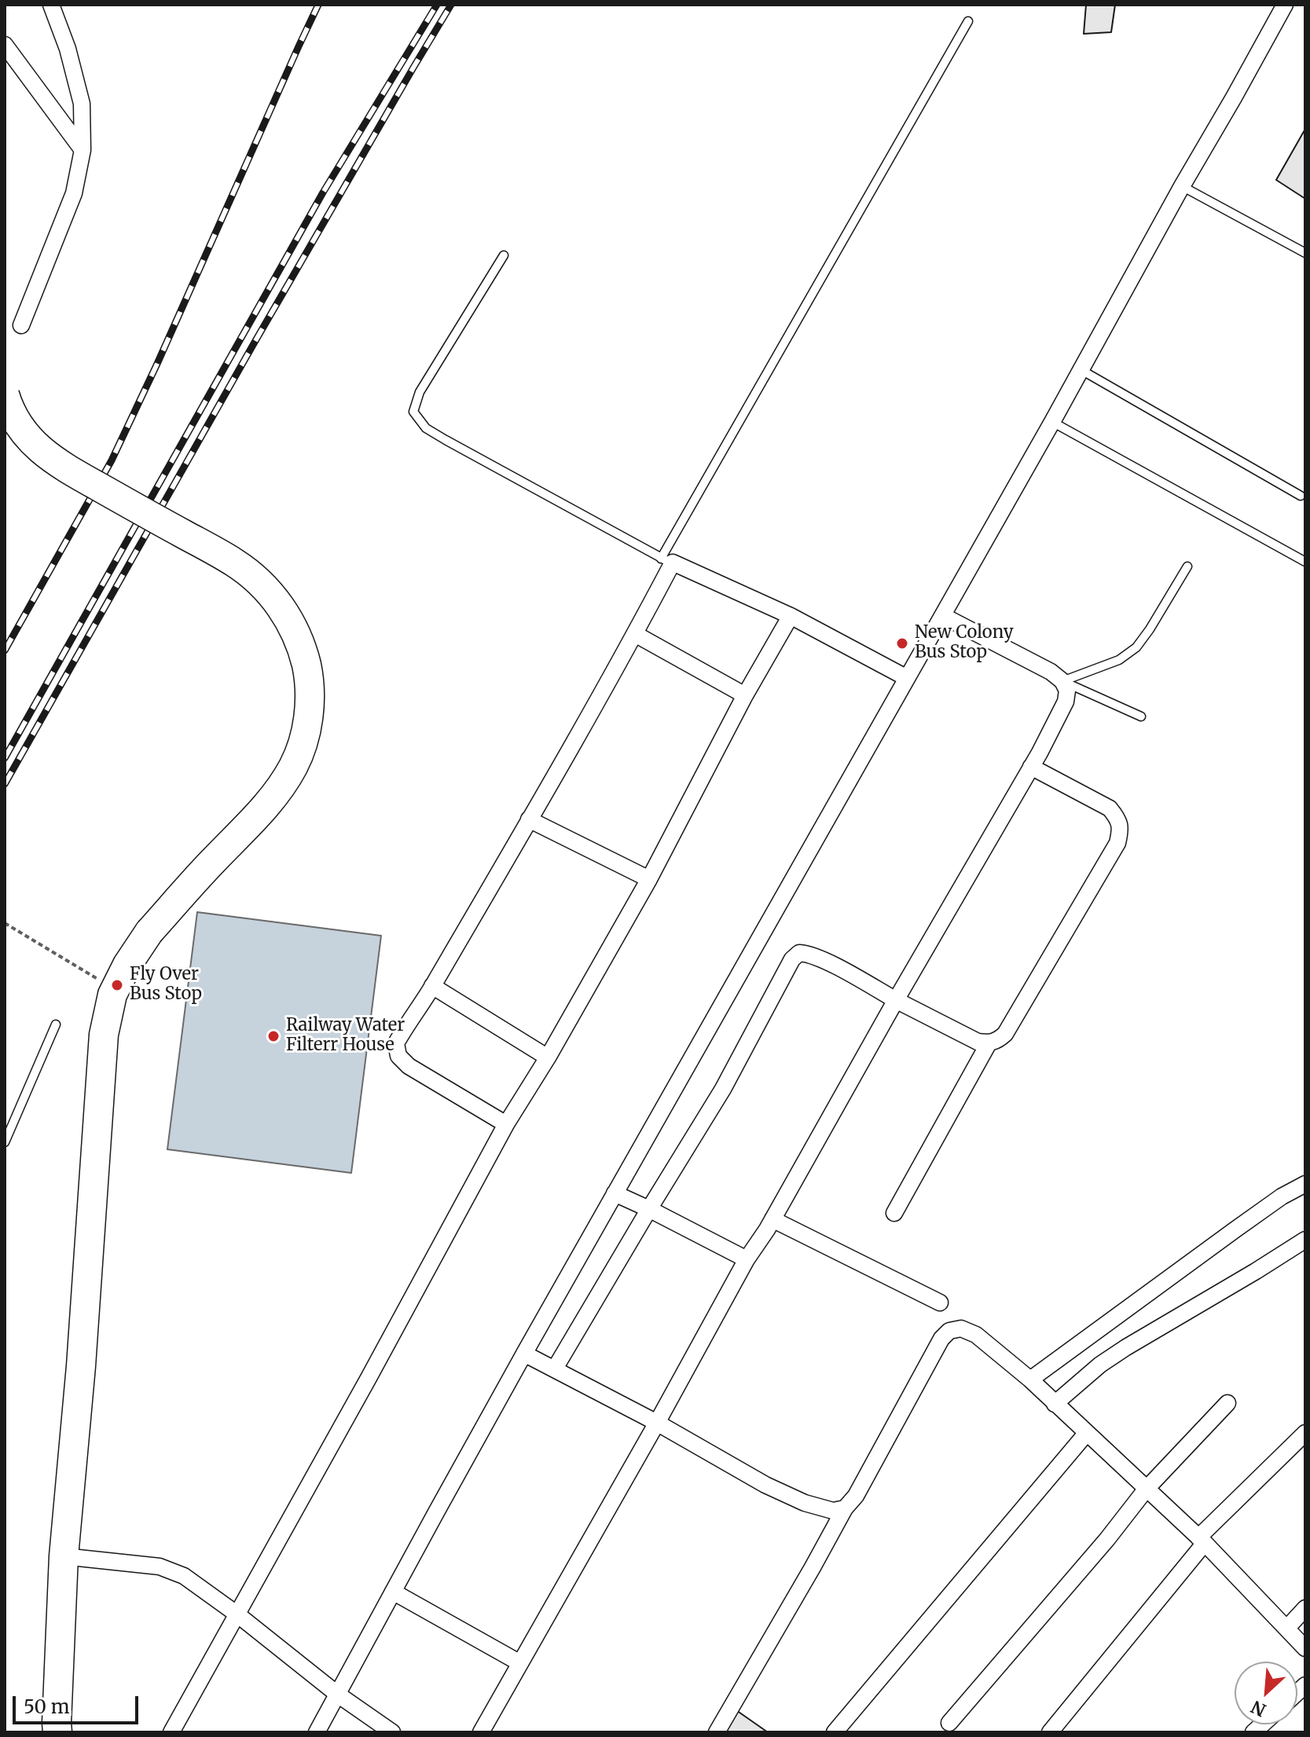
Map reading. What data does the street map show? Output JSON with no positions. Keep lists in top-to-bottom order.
{
  "places": ["New Colony Bus Stop", "Fly Over Bus Stop", "Railway Water Filterr House"],
  "scale_bar": "50 m",
  "north": "bottom left"
}
